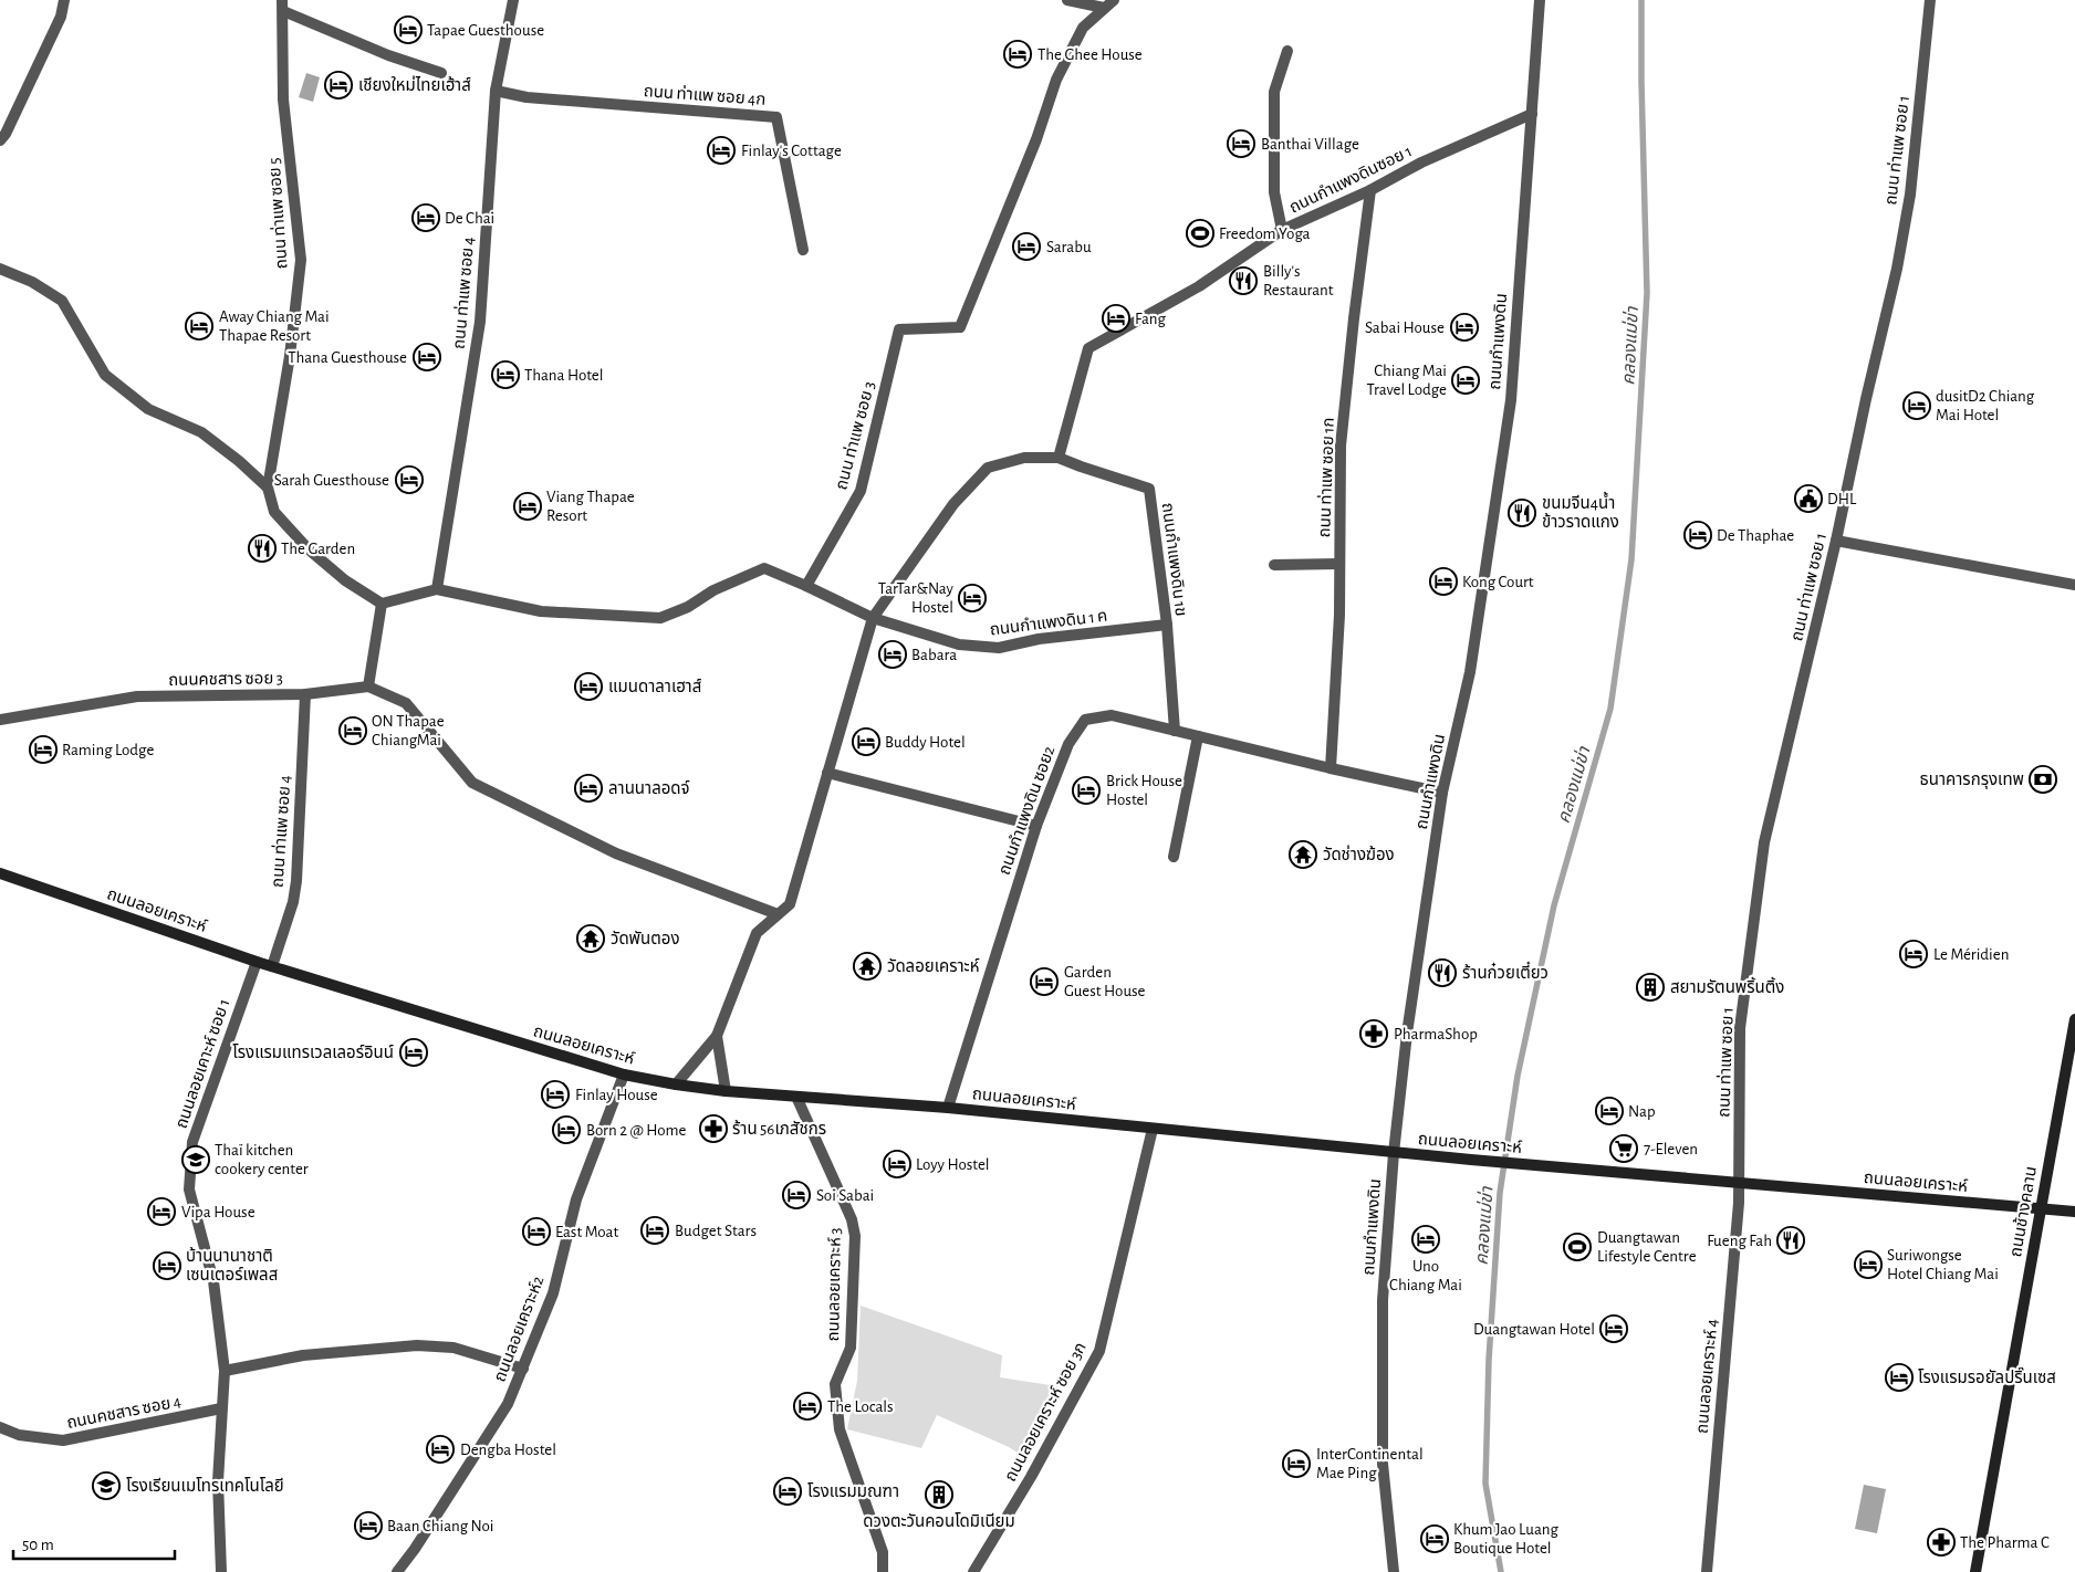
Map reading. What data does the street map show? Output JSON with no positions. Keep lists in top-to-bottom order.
{
  "streets": {
    "street": [
      "ถนน ท่าแพ ซอย 4ก",
      "ถนน ท่าแพ ซอย 1",
      "ถนนกำแพงดินซอย 1",
      "ถนน ท่าแพ ซอย 5",
      "ถนน ท่าแพ ซอย 4",
      "ถนนกำแพงดิน",
      "ถนน ท่าแพ ซอย 3",
      "ถนน ท่าแพ ซอย 1ก",
      "ถนนกำแพงดิน 1ข",
      "ถนนกำแพงดิน 1 ค",
      "ถนนคชสาร ซอย 3",
      "ถนนกำแพงดิน ซอย2",
      "ถนนลอยเคราะห์",
      "ถนนลอยเคาะห์ ซอย 1",
      "ถนนช้างคลาน",
      "ถนนลอยเคราะห์ 3",
      "ถนนลอยเคราะห์2",
      "ถนนลอยเคราะห์ 4",
      "ถนนคชสาร ซอย 4",
      "ถนนลอยเคราะห์ ซอย 3ก"
    ]
  },
  "crossings": [
    ["ถนน ท่าแพ ซอย 4ก", "ถนน ท่าแพ ซอย 4"],
    ["ถนน ท่าแพ ซอย 1", "ถนนลอยเคราะห์"],
    ["ถนน ท่าแพ ซอย 1", "ถนนลอยเคราะห์ 4"],
    ["ถนนกำแพงดินซอย 1", "ถนนกำแพงดิน"],
    ["ถนนกำแพงดินซอย 1", "ถนน ท่าแพ ซอย 1ก"],
    ["ถนนกำแพงดินซอย 1", "ถนนกำแพงดิน 1ข"],
    ["ถนน ท่าแพ ซอย 4", "ถนนคชสาร ซอย 3"],
    ["ถนน ท่าแพ ซอย 4", "ถนนลอยเคราะห์"],
    ["ถนนกำแพงดิน", "ถนนกำแพงดิน ซอย2"],
    ["ถนนกำแพงดิน", "ถนนลอยเคราะห์"],
    ["ถนน ท่าแพ ซอย 3", "ถนนกำแพงดิน 1 ค"],
    ["ถนน ท่าแพ ซอย 1ก", "ถนนกำแพงดิน ซอย2"],
    ["ถนนกำแพงดิน 1ข", "ถนนกำแพงดิน 1 ค"],
    ["ถนนกำแพงดิน 1ข", "ถนนกำแพงดิน ซอย2"],
    ["ถนนกำแพงดิน ซอย2", "ถนนลอยเคราะห์"],
    ["ถนนลอยเคราะห์", "ถนนลอยเคาะห์ ซอย 1"],
    ["ถนนลอยเคราะห์", "ถนนช้างคลาน"],
    ["ถนนลอยเคราะห์", "ถนนลอยเคราะห์ 3"],
    ["ถนนลอยเคราะห์", "ถนนลอยเคราะห์2"],
    ["ถนนลอยเคราะห์", "ถนนลอยเคราะห์ 4"],
    ["ถนนลอยเคราะห์", "ถนนลอยเคราะห์ ซอย 3ก"],
    ["ถนนลอยเคาะห์ ซอย 1", "ถนนคชสาร ซอย 4"]
  ],
  "water": ["คลองแม่ข่า"],
  "places": {
    "hotel": [
      "Tapae Guesthouse",
      "The Ghee House",
      "เชียงใหม่ไทยเฮ้าส์",
      "Banthai Village",
      "Finlay's Cottage",
      "De Chai",
      "Sarabu",
      "Fang",
      "Away Chiang Mai Thapae Resort",
      "Sabai House",
      "Thana Guesthouse",
      "Thana Hotel",
      "Chiang Mai Travel Lodge",
      "dusitD2 Chiang Mai Hotel",
      "Sarah Guesthouse",
      "Viang Thapae Resort",
      "De Thaphae",
      "Kong Court",
      "TarTar&Nay Hostel",
      "Babara",
      "แมนดาลาเฮาส์",
      "ON Thapae ChiangMai",
      "Buddy Hotel",
      "Raming Lodge",
      "ลานนาลอดจ์",
      "Brick House Hostel",
      "Le Méridien",
      "Garden Guest House",
      "โรงแรมแทรเวลเลอร์อินน์",
      "Finlay House",
      "Nap",
      "Born 2 @ Home",
      "Loyy Hostel",
      "Soi Sabai",
      "Vipa House",
      "Budget Stars",
      "East Moat",
      "Uno Chiang Mai",
      "Suriwongse Hotel Chiang Mai",
      "บ้านนานาชาติ เซนเตอร์เพลส",
      "Duangtawan Hotel",
      "โรงแรมรอยัลปริ๊นเซส",
      "The Locals",
      "Dengba Hostel",
      "InterContinental Mae Ping",
      "โรงแรมมณฑา",
      "Baan Chiang Noi",
      "Khum Jao Luang Boutique Hotel"
    ],
    "sports": ["Freedom Yoga", "Duangtawan Lifestyle Centre"],
    "restaurant": [
      "Billy's Restaurant",
      "ขนมจีน4น้ำ ข้าวราดแกง",
      "The Garden",
      "ร้านก๋วยเตี๋ยว",
      "Fueng Fah"
    ],
    "public building": ["DHL"],
    "bank": ["ธนาคารกรุงเทพ"],
    "temple": ["วัดช่างฆ้อง", "วัดพันตอง", "วัดลอยเคราะห์"],
    "building": ["สยามรัตนพริ้นติ้ง", "ดวงตะวันคอนโดมิเนียม"],
    "pharmacy": ["PharmaShop", "ร้าน 56เภสัชกร", "The Pharma C"],
    "supermarket": ["7-Eleven"],
    "school or university": ["Thaï kitchen cookery center", "โรงเรียนเมโทรเทคโนโลยี"]
  },
  "scale_bar": "50 m"
}
